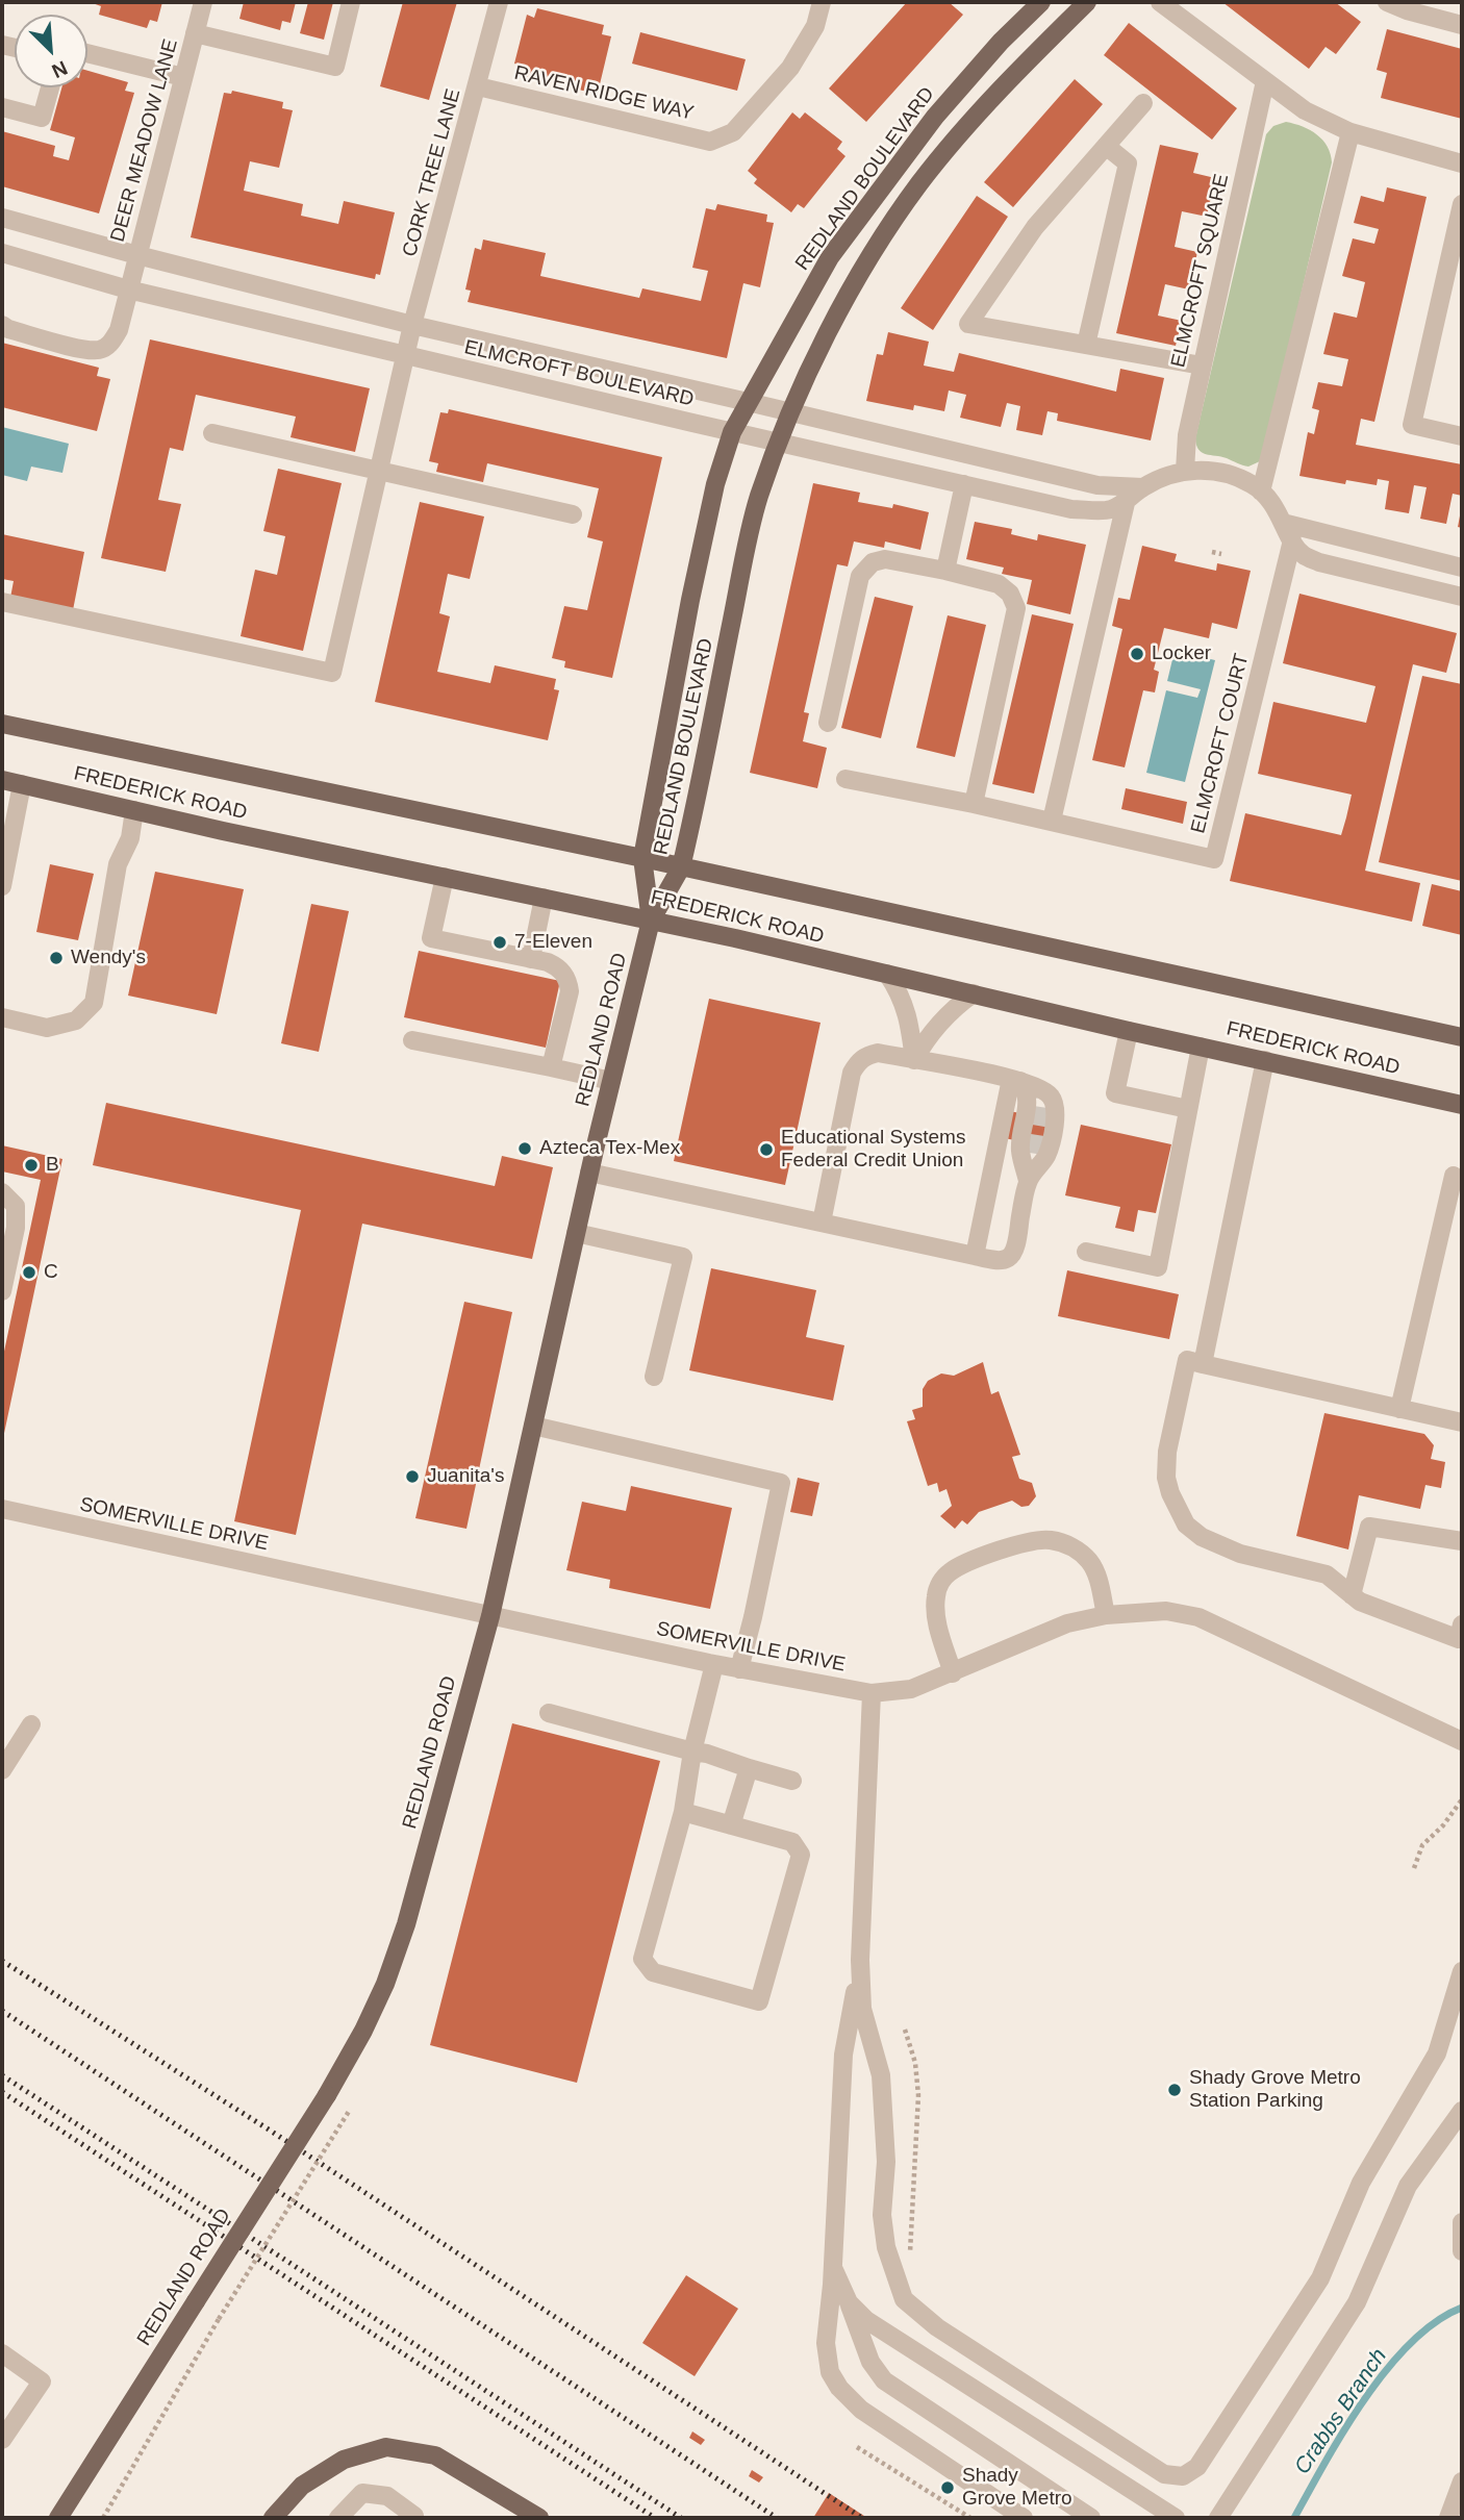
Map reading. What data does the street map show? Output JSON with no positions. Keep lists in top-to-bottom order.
{
  "streets": {
    "main road": ["REDLAND BOULEVARD", "FREDERICK ROAD", "REDLAND ROAD"],
    "street": [
      "RAVEN RIDGE WAY",
      "DEER MEADOW LANE",
      "CORK TREE LANE",
      "ELMCROFT SQUARE",
      "ELMCROFT BOULEVARD",
      "ELMCROFT COURT",
      "SOMERVILLE DRIVE"
    ]
  },
  "crossings": [
    ["RAVEN RIDGE WAY", "CORK TREE LANE"],
    ["DEER MEADOW LANE", "ELMCROFT BOULEVARD"],
    ["CORK TREE LANE", "ELMCROFT BOULEVARD"],
    ["REDLAND BOULEVARD", "ELMCROFT BOULEVARD"],
    ["REDLAND BOULEVARD", "FREDERICK ROAD"],
    ["REDLAND BOULEVARD", "REDLAND ROAD"],
    ["ELMCROFT SQUARE", "ELMCROFT BOULEVARD"],
    ["ELMCROFT BOULEVARD", "ELMCROFT COURT"],
    ["FREDERICK ROAD", "REDLAND ROAD"],
    ["REDLAND ROAD", "SOMERVILLE DRIVE"]
  ],
  "water": ["Crabbs Branch"],
  "places": [
    "Locker",
    "7-Eleven",
    "Wendy's",
    "Azteca Tex-Mex",
    "Educational Systems Federal Credit Union",
    "B",
    "C",
    "Juanita's",
    "Shady Grove Metro Station Parking",
    "Shady Grove Metro"
  ],
  "north": "bottom right"
}
